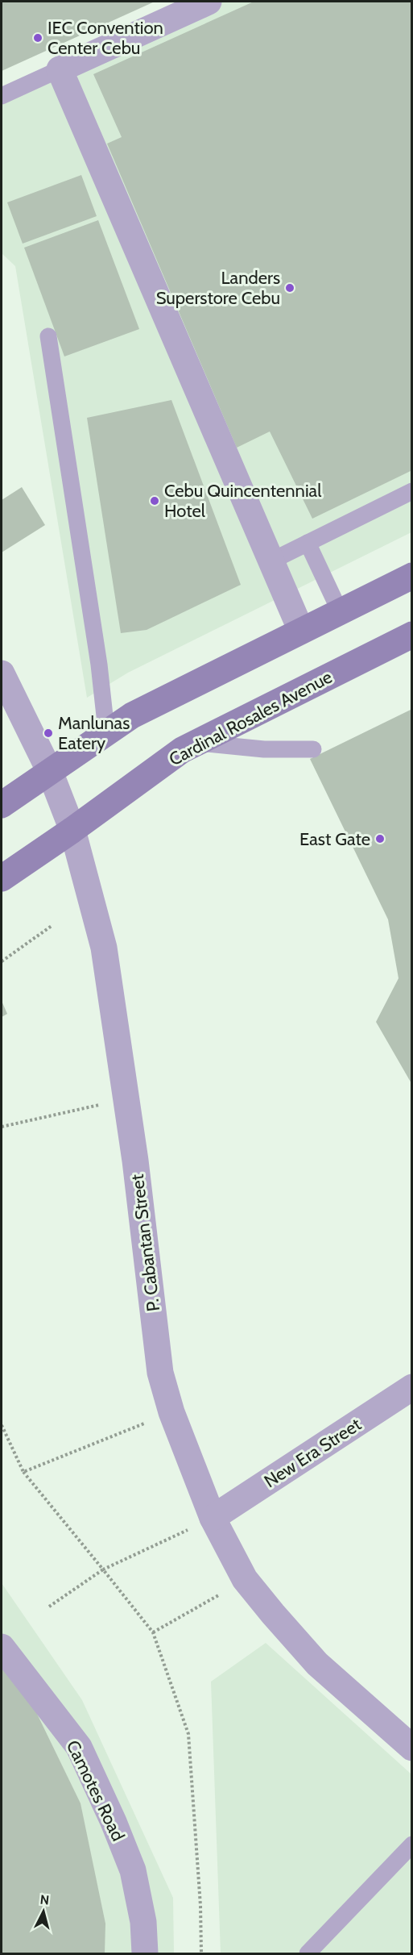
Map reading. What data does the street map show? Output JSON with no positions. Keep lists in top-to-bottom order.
{
  "streets": {
    "main road": ["Cardinal Rosales Avenue"],
    "street": ["P. Cabantan Street", "New Era Street", "Camotes Road"]
  },
  "crossings": [
    ["Cardinal Rosales Avenue", "P. Cabantan Street"],
    ["P. Cabantan Street", "New Era Street"]
  ],
  "places": [
    "IEC Convention Center Cebu",
    "Landers Superstore Cebu",
    "Cebu Quincentennial Hotel",
    "Manlunas Eatery",
    "East Gate"
  ],
  "north": "top"
}
